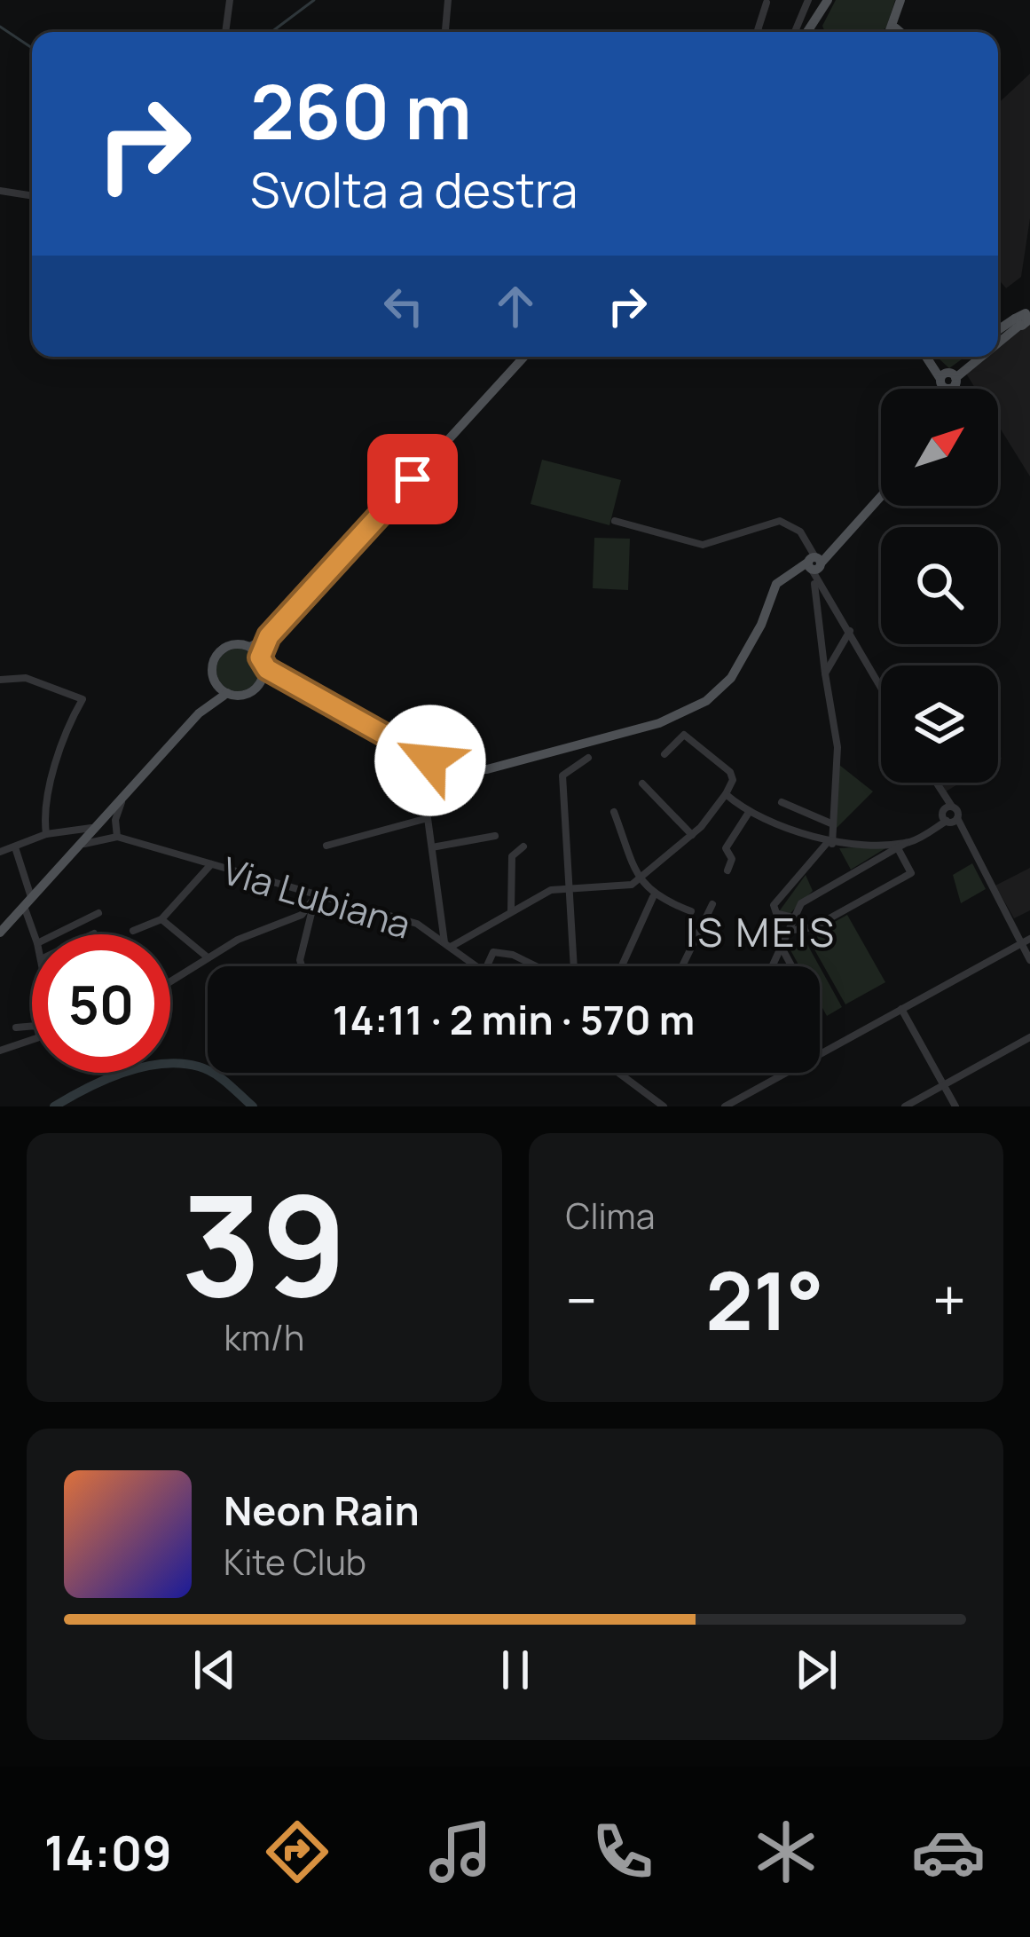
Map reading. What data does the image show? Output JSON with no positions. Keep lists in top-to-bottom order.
{
  "streets": {
    "street": ["Via Lubiana"]
  },
  "districts": ["IS MEIS"],
  "north": "top right",
  "page": {
    "turn": ["260 m", "Svolta a destra"],
    "limit": "50",
    "trip": "14:11 · 2 min · 570 m",
    "tile": [
      ["39", "km/h"],
      "Clima"
    ],
    "heat": ["−", "21°", "+"],
    "song": ["Neon Rain", "Kite Club"],
    "tabs": "14:09"
  }
}
